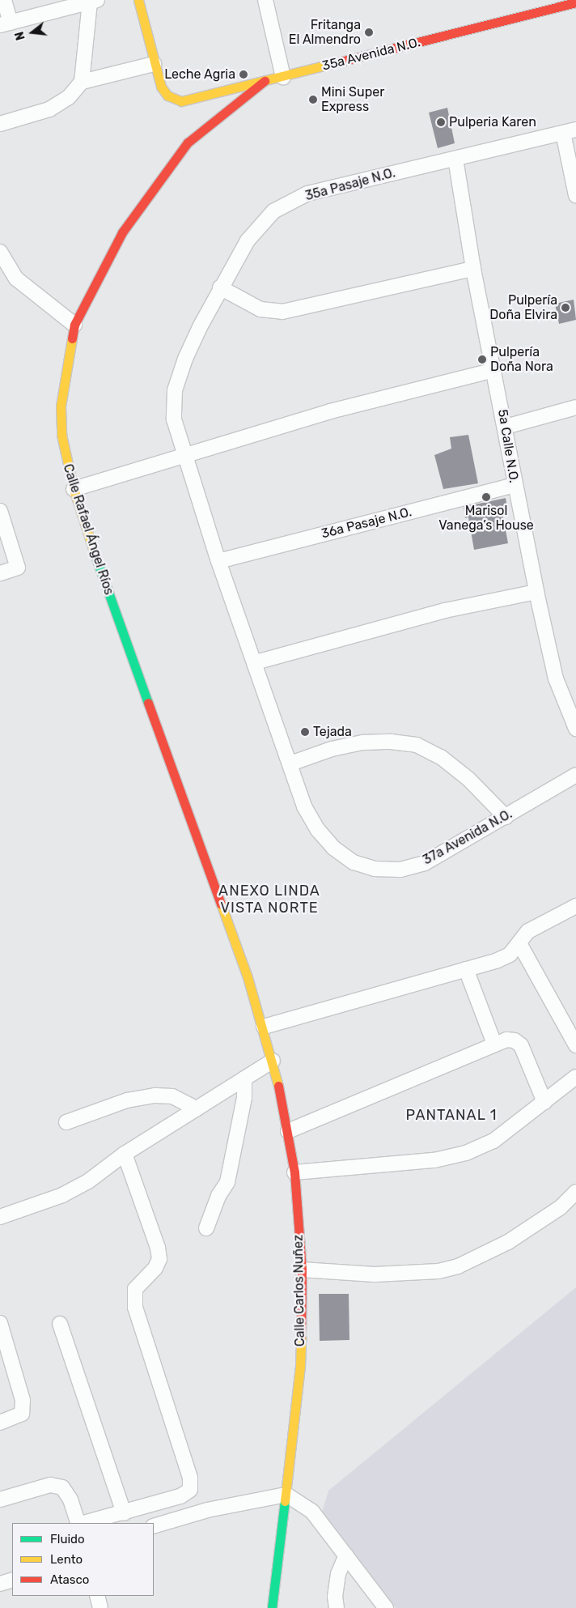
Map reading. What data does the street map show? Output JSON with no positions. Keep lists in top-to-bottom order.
{
  "streets": {
    "street": [
      "35a Avenida N.O.",
      "35a Pasaje N.O.",
      "5a Calle N.O.",
      "36a Pasaje N.O.",
      "Calle Rafael Ángel Ríos",
      "37a Avenida N.O.",
      "Calle Carlos Nuñez"
    ]
  },
  "crossings": [
    ["35a Avenida N.O.", "Calle Rafael Ángel Ríos"],
    ["35a Pasaje N.O.", "5a Calle N.O."],
    ["35a Pasaje N.O.", "36a Pasaje N.O."],
    ["35a Pasaje N.O.", "37a Avenida N.O."],
    ["5a Calle N.O.", "36a Pasaje N.O."],
    ["Calle Rafael Ángel Ríos", "Calle Carlos Nuñez"]
  ],
  "districts": ["ANEXO LINDA VISTA NORTE", "PANTANAL 1"],
  "places": [
    "Fritanga El Almendro",
    "Leche Agria",
    "Mini Super Express",
    "Pulperia Karen",
    "Pulpería Doña Elvira",
    "Pulpería Doña Nora",
    "Marisol Vanega’s House",
    "Tejada"
  ],
  "legend": ["Fluido", "Lento", "Atasco"],
  "north": "left"
}
